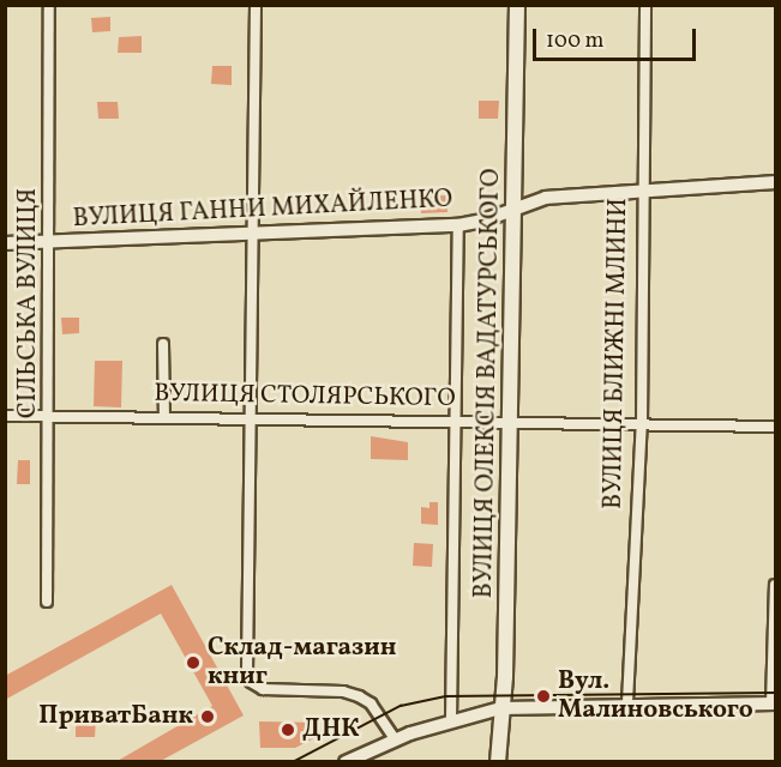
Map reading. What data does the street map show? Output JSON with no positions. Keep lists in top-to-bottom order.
{
  "streets": {
    "main road": ["ВУЛИЦЯ ОЛЕКСІЯ ВАДАТУРСЬКОГО"],
    "street": [
      "ВУЛИЦЯ ГАННИ МИХАЙЛЕНКО",
      "СІЛЬСЬКА ВУЛИЦЯ",
      "ВУЛИЦЯ БЛИЖНІ МЛИНИ",
      "ВУЛИЦЯ СТОЛЯРСЬКОГО"
    ]
  },
  "crossings": [
    ["ВУЛИЦЯ ГАННИ МИХАЙЛЕНКО", "СІЛЬСЬКА ВУЛИЦЯ"],
    ["ВУЛИЦЯ ГАННИ МИХАЙЛЕНКО", "ВУЛИЦЯ БЛИЖНІ МЛИНИ"],
    ["ВУЛИЦЯ ГАННИ МИХАЙЛЕНКО", "ВУЛИЦЯ ОЛЕКСІЯ ВАДАТУРСЬКОГО"],
    ["СІЛЬСЬКА ВУЛИЦЯ", "ВУЛИЦЯ СТОЛЯРСЬКОГО"],
    ["ВУЛИЦЯ БЛИЖНІ МЛИНИ", "ВУЛИЦЯ СТОЛЯРСЬКОГО"],
    ["ВУЛИЦЯ ОЛЕКСІЯ ВАДАТУРСЬКОГО", "ВУЛИЦЯ СТОЛЯРСЬКОГО"]
  ],
  "places": [
    "Склад-магазин книг",
    "Вул. Малиновського",
    "ПриватБанк",
    "ДНК"
  ],
  "scale_bar": "100 m"
}
